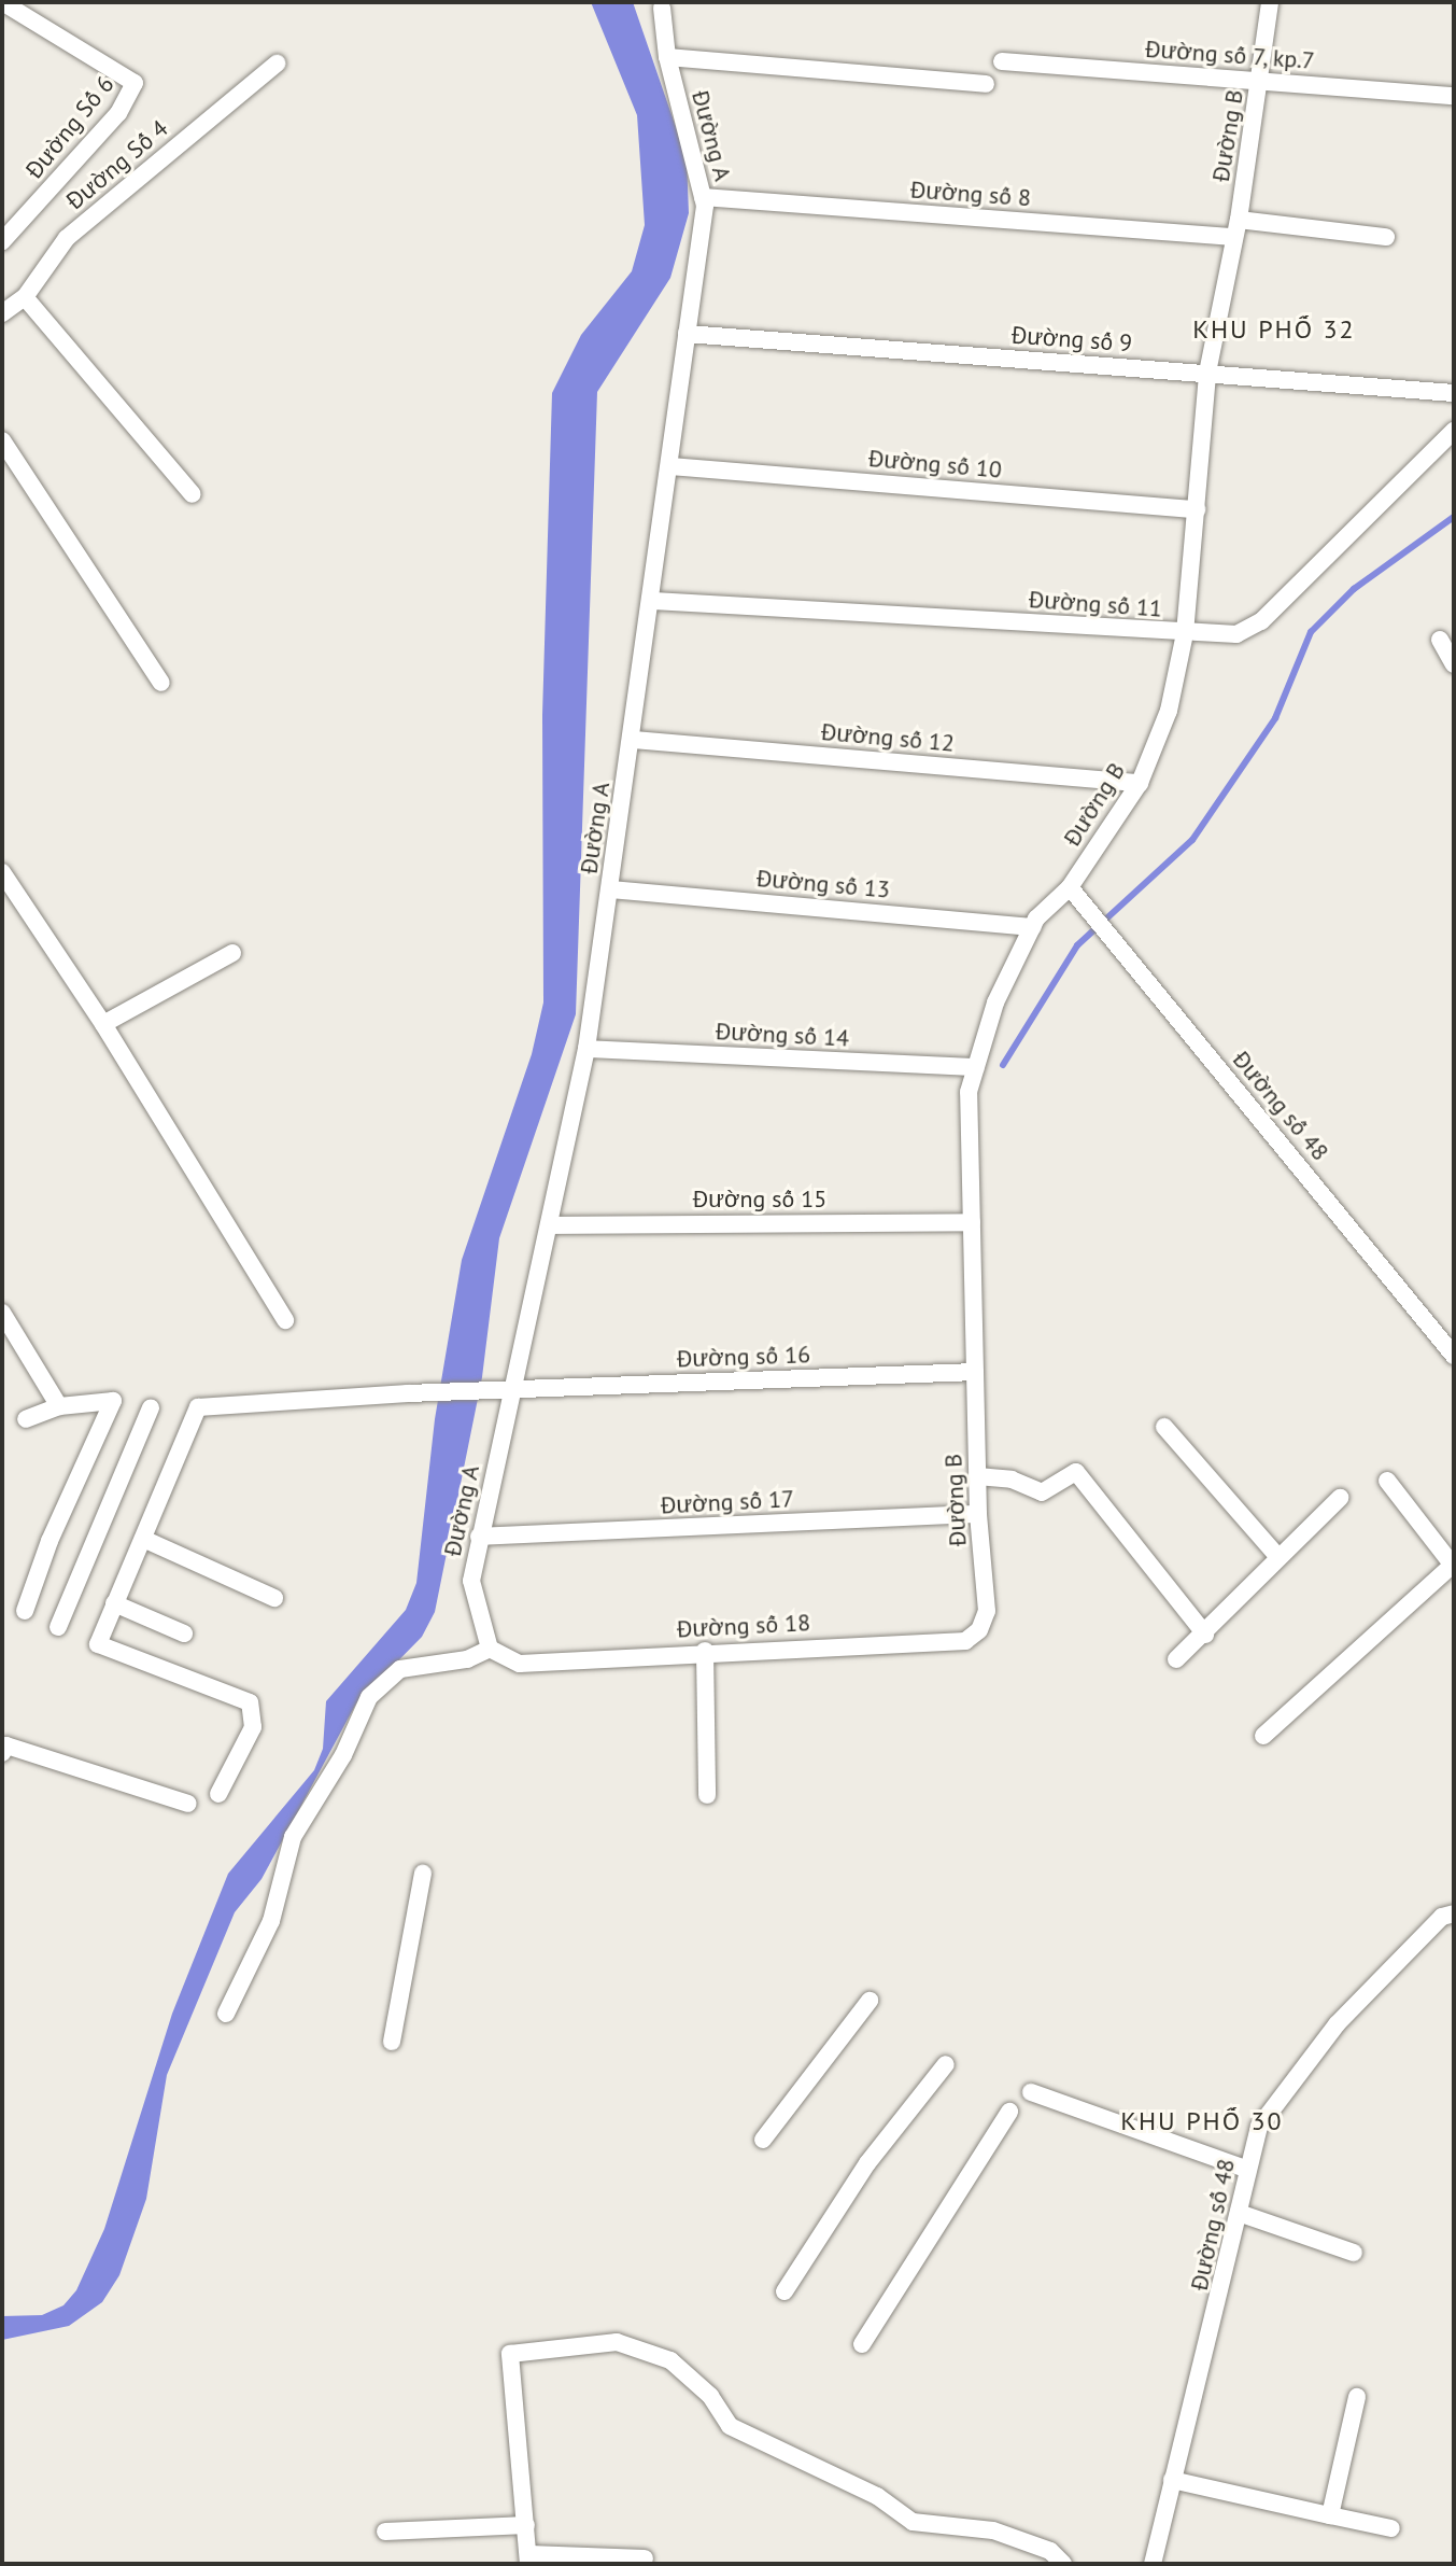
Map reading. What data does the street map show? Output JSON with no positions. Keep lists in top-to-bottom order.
{
  "streets": {
    "street": [
      "Đường số 7, kp.7",
      "Đường Số 6",
      "Đường A",
      "Đường B",
      "Đường Số 4",
      "Đường số 8",
      "Đường số 9",
      "Đường số 10",
      "Đường số 11",
      "Đường số 12",
      "Đường số 13",
      "Đường số 14",
      "Đường số 48",
      "Đường số 15",
      "Đường số 16",
      "Đường số 17",
      "Đường số 18"
    ]
  },
  "crossings": [
    ["Đường số 7, kp.7", "Đường B"],
    ["Đường A", "Đường số 8"],
    ["Đường A", "Đường số 9"],
    ["Đường A", "Đường số 10"],
    ["Đường A", "Đường số 11"],
    ["Đường A", "Đường số 12"],
    ["Đường A", "Đường số 13"],
    ["Đường A", "Đường số 14"],
    ["Đường A", "Đường số 15"],
    ["Đường A", "Đường số 16"],
    ["Đường A", "Đường số 17"],
    ["Đường A", "Đường số 18"],
    ["Đường B", "Đường số 8"],
    ["Đường B", "Đường số 9"],
    ["Đường B", "Đường số 10"],
    ["Đường B", "Đường số 11"],
    ["Đường B", "Đường số 12"],
    ["Đường B", "Đường số 13"],
    ["Đường B", "Đường số 14"],
    ["Đường B", "Đường số 48"],
    ["Đường B", "Đường số 15"],
    ["Đường B", "Đường số 16"],
    ["Đường B", "Đường số 17"],
    ["Đường B", "Đường số 18"]
  ],
  "districts": ["KHU PHỐ 32", "KHU PHỐ 30"]
}
